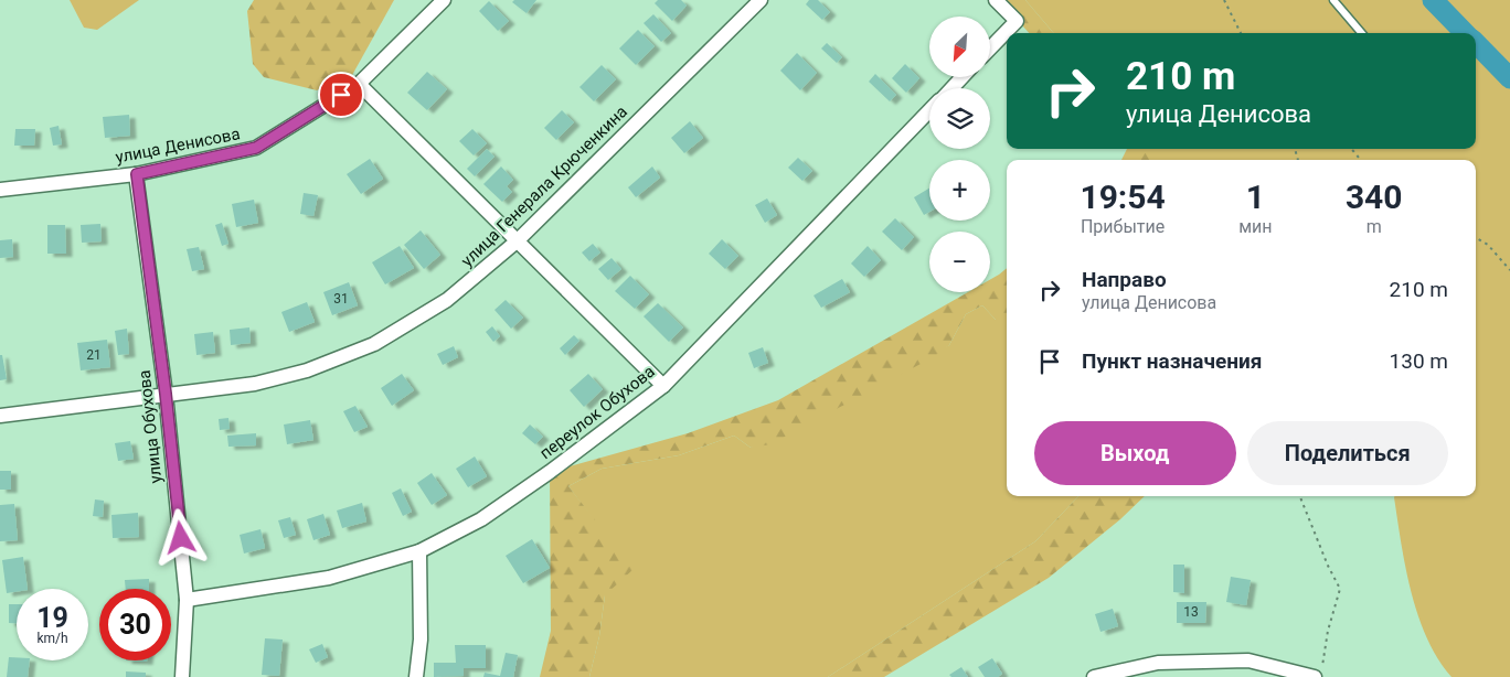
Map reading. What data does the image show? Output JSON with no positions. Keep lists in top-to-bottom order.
{
  "streets": {
    "street": [
      "улица Денисова",
      "улица Генерала Крюченкина",
      "переулок Обухова",
      "улица Обухова"
    ]
  },
  "crossings": [
    ["улица Денисова", "улица Обухова"],
    ["улица Генерала Крюченкина", "улица Обухова"],
    ["переулок Обухова", "улица Обухова"]
  ],
  "house_numbers": ["31", "21", "13"],
  "north": "bottom left",
  "page": {
    "map_buttons": ["+", "−"],
    "turn": ["210 m", "улица Денисова"],
    "eta": [
      "19:54",
      "Прибытие",
      "1",
      "мин",
      "340",
      "m"
    ],
    "list": [
      {
        "name": "Направо",
        "note": "улица Денисова",
        "value": "210 m"
      },
      {
        "name": "Пункт назначения",
        "value": "130 m"
      }
    ],
    "buttons": ["Выход", "Поделиться"],
    "speed": "19 km/h",
    "limit": "30"
  }
}
